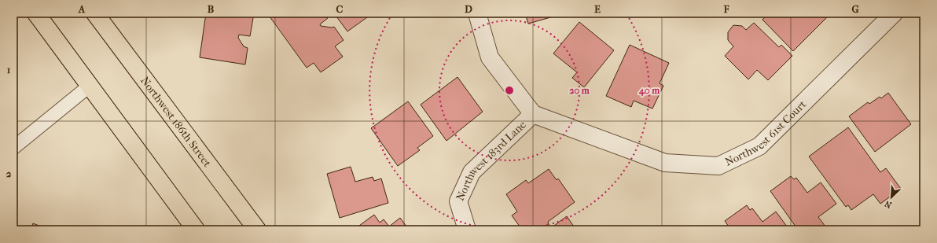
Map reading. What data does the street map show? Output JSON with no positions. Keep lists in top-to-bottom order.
{
  "streets": {
    "main road": ["Northwest 186th Street"],
    "street": ["Northwest 61st Court", "Northwest 183rd Lane"]
  },
  "crossings": [
    ["Northwest 61st Court", "Northwest 183rd Lane"]
  ],
  "north": "bottom left",
  "grid": {
    "columns": [
      "A",
      "B",
      "C",
      "D",
      "E",
      "F",
      "G"
    ],
    "rows": ["1", "2"]
  },
  "rings": ["20 m", "40 m"]
}
